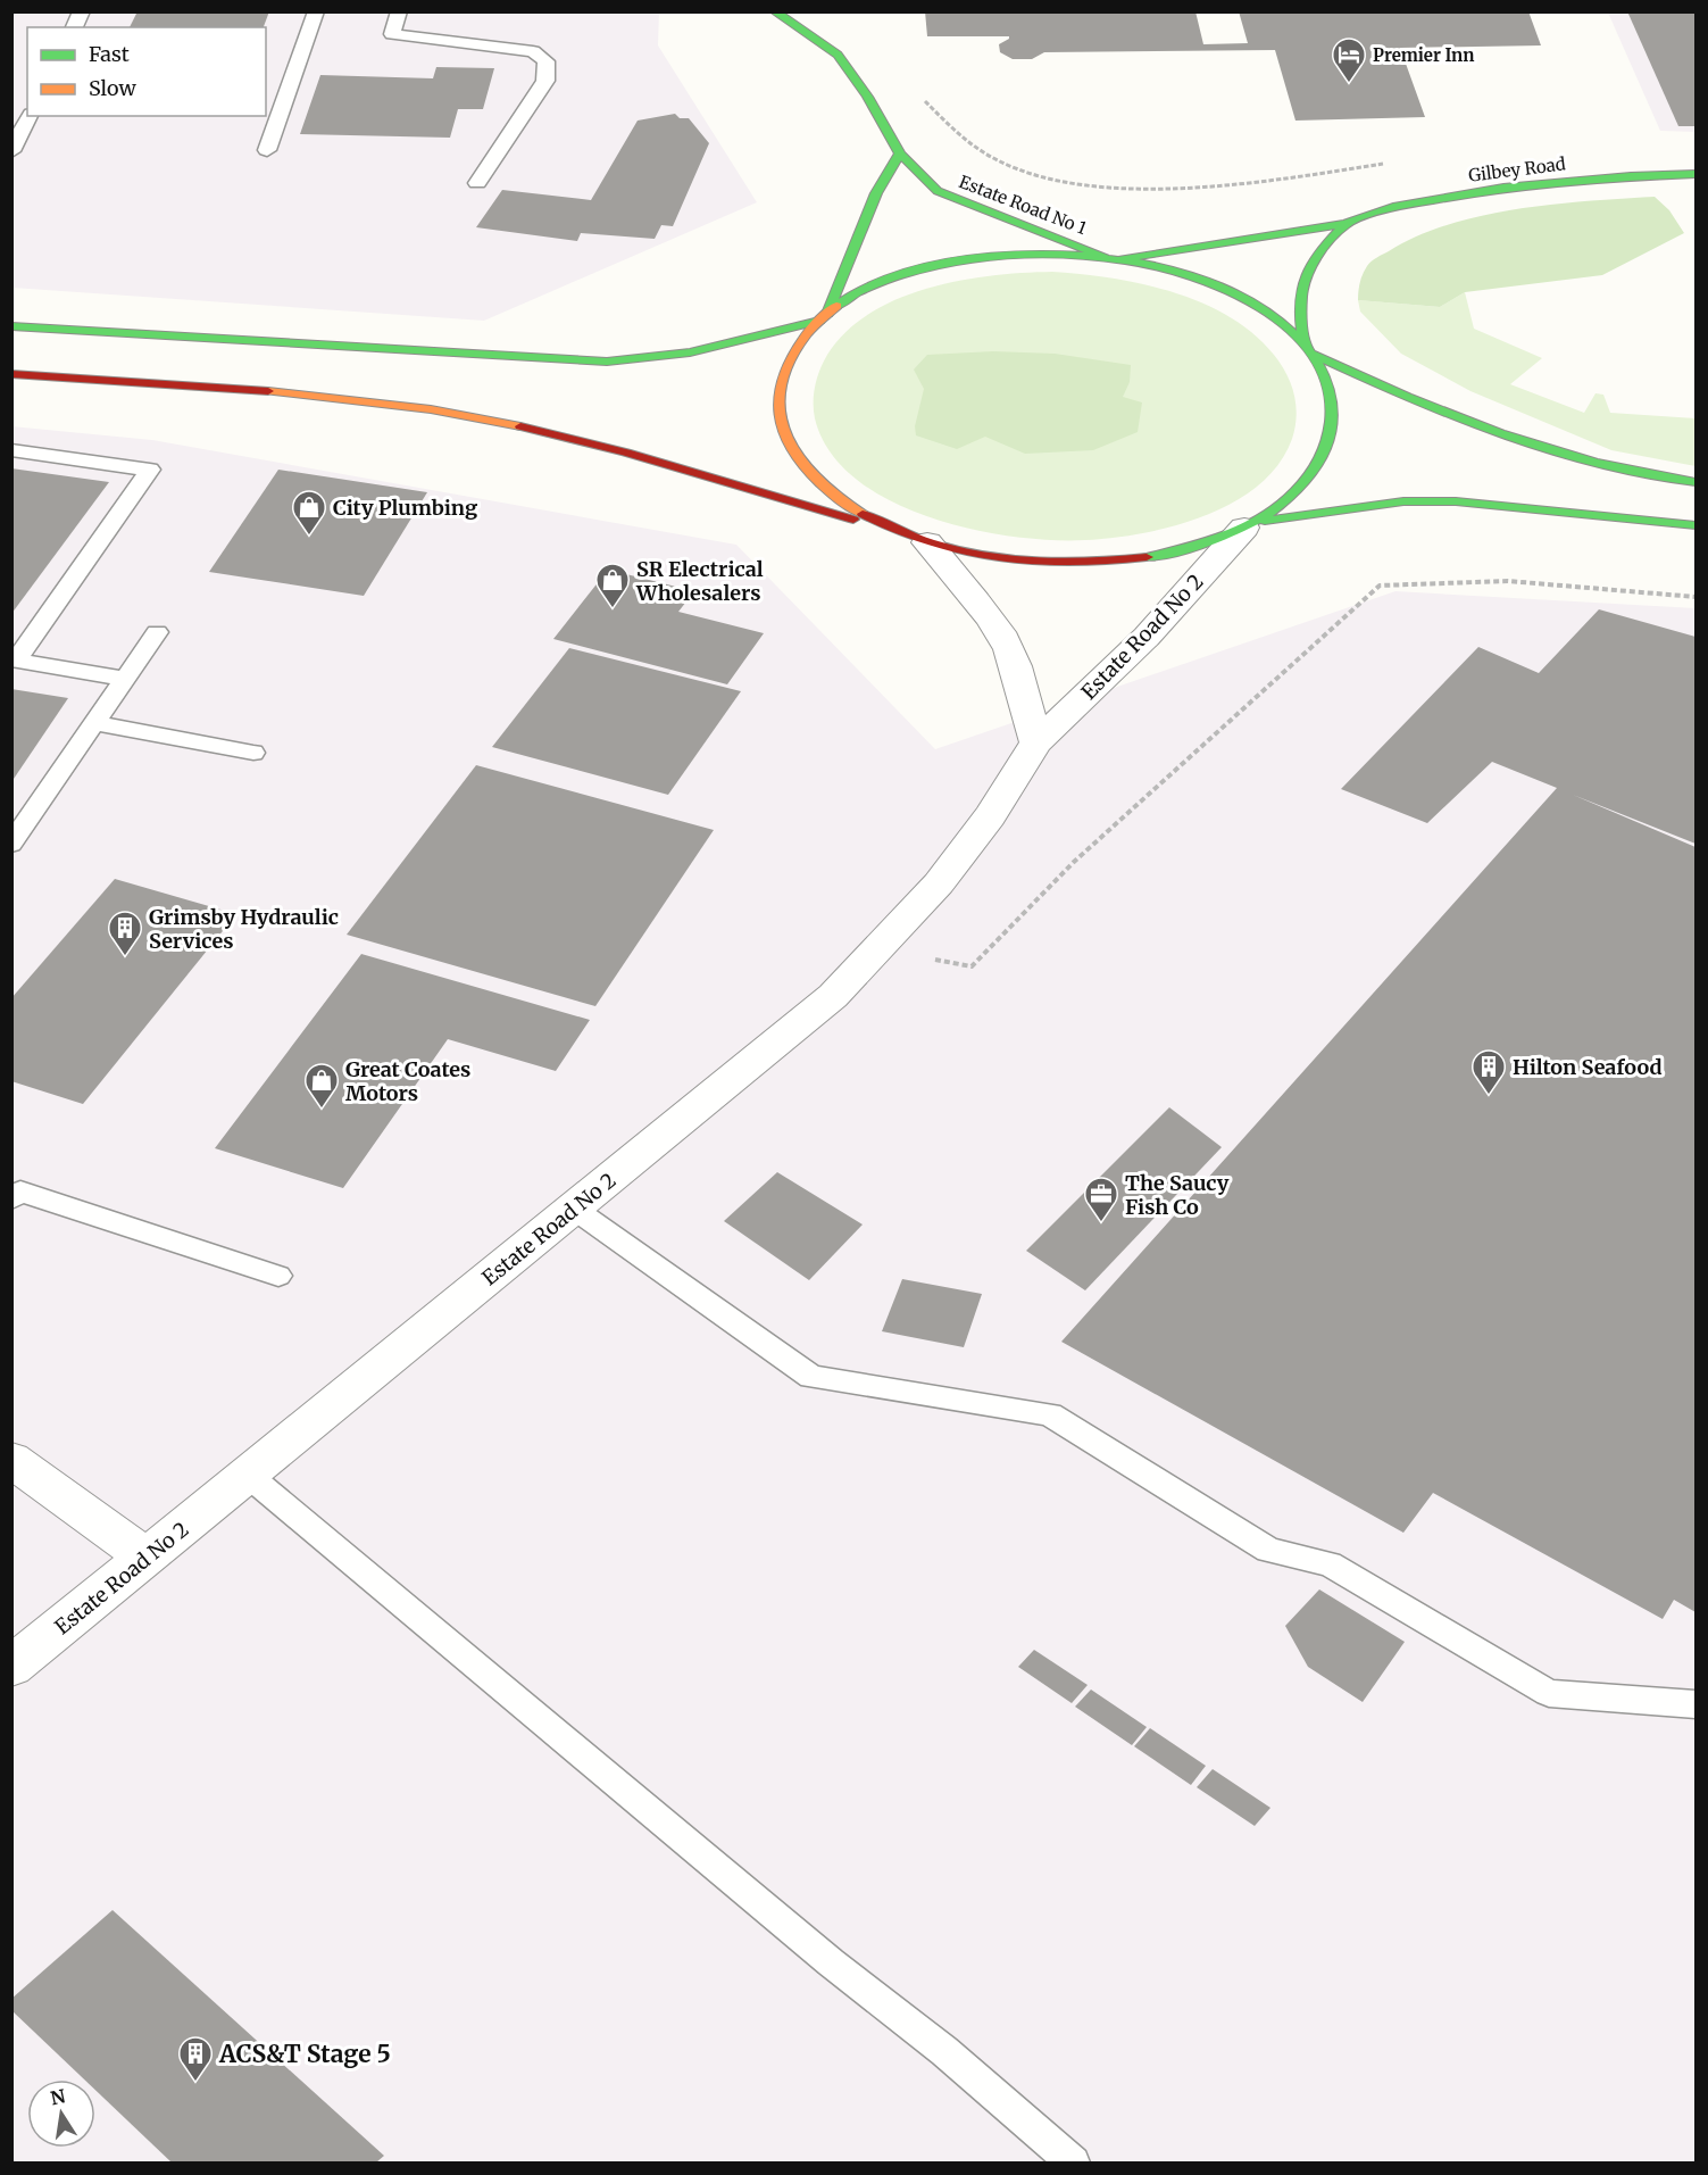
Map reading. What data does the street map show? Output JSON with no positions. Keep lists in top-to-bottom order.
{
  "streets": {
    "main road": ["Gilbey Road", "Estate Road No 1"],
    "street": ["Estate Road No 2"]
  },
  "places": {
    "hotel": ["Premier Inn"],
    "shop": ["City Plumbing", "SR Electrical Wholesalers", "Great Coates Motors"],
    "building": ["Grimsby Hydraulic Services", "Hilton Seafood", "ACS&T Stage 5"],
    "office": ["The Saucy Fish Co"]
  },
  "legend": ["Fast", "Slow"],
  "north": "top"
}
